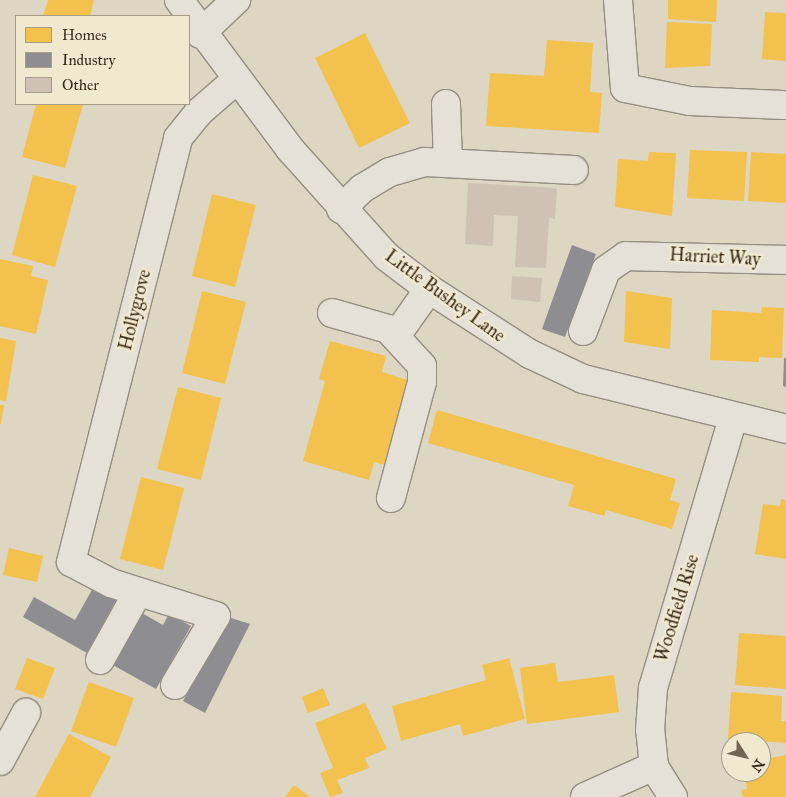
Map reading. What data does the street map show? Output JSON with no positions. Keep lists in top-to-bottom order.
{
  "streets": {
    "street": [
      "Harriet Way",
      "Little Bushey Lane",
      "Hollygrove",
      "Woodfield Rise"
    ]
  },
  "crossings": [
    ["Little Bushey Lane", "Hollygrove"],
    ["Little Bushey Lane", "Woodfield Rise"]
  ],
  "legend": ["Homes", "Industry", "Other"],
  "north": "bottom right"
}
